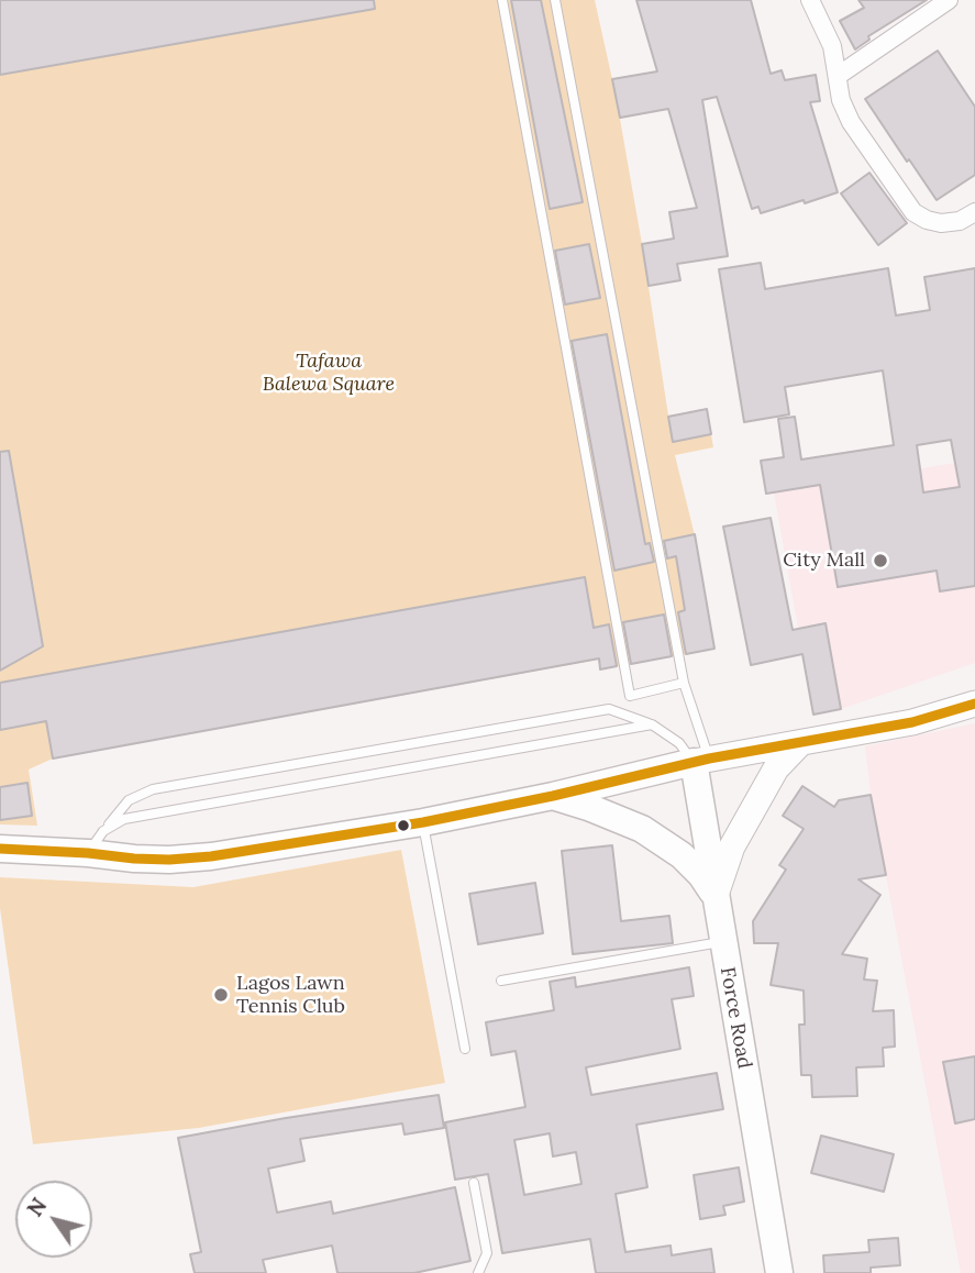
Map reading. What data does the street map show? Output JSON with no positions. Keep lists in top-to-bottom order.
{
  "streets": {
    "main road": ["Force Road"]
  },
  "parks": ["Tafawa Balewa Square"],
  "places": ["City Mall", "Lagos Lawn Tennis Club"],
  "north": "top left"
}
